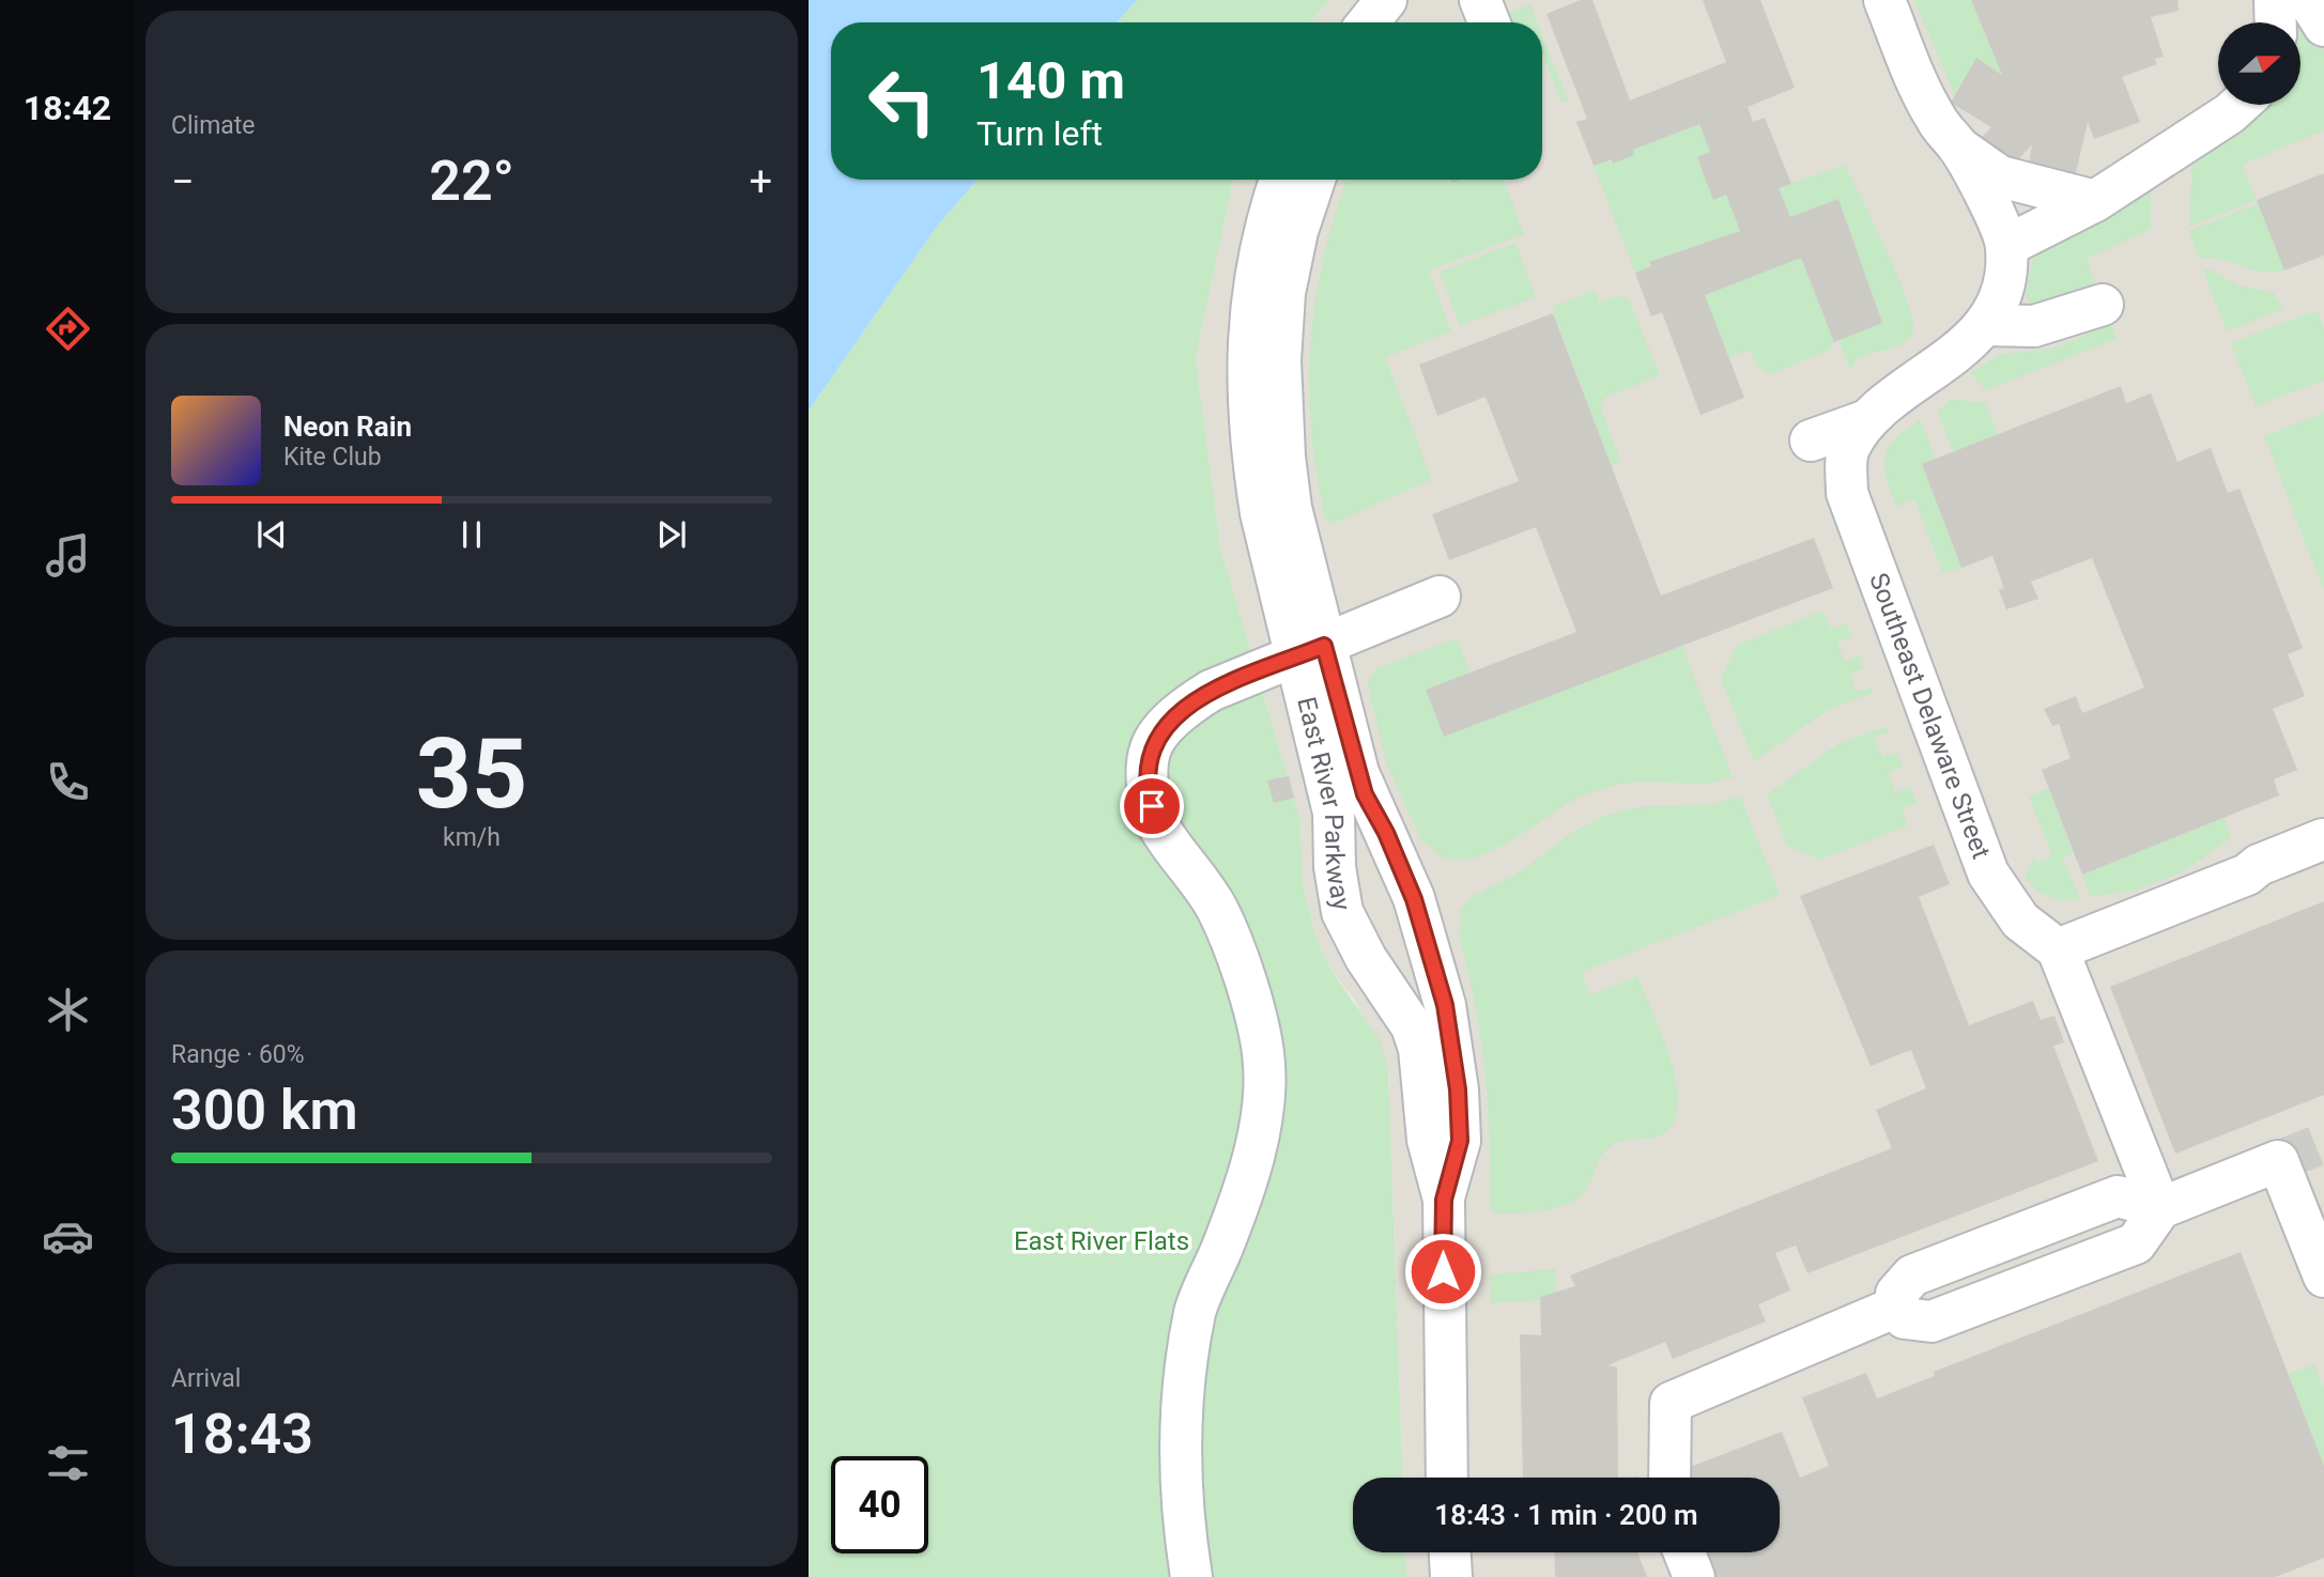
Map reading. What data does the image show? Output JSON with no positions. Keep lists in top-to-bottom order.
{
  "streets": {
    "street": ["Southeast Delaware Street", "East River Parkway"]
  },
  "parks": ["East River Flats"],
  "north": "right",
  "page": {
    "tabs": "18:42",
    "tile": [
      "Climate",
      ["35", "km/h"],
      ["Range · 60%", "300 km"],
      ["Arrival", "18:43"]
    ],
    "turn": ["140 m", "Turn left"],
    "heat": ["−", "22°", "+"],
    "song": ["Neon Rain", "Kite Club"],
    "limit": "40",
    "trip": "18:43 · 1 min · 200 m"
  }
}
